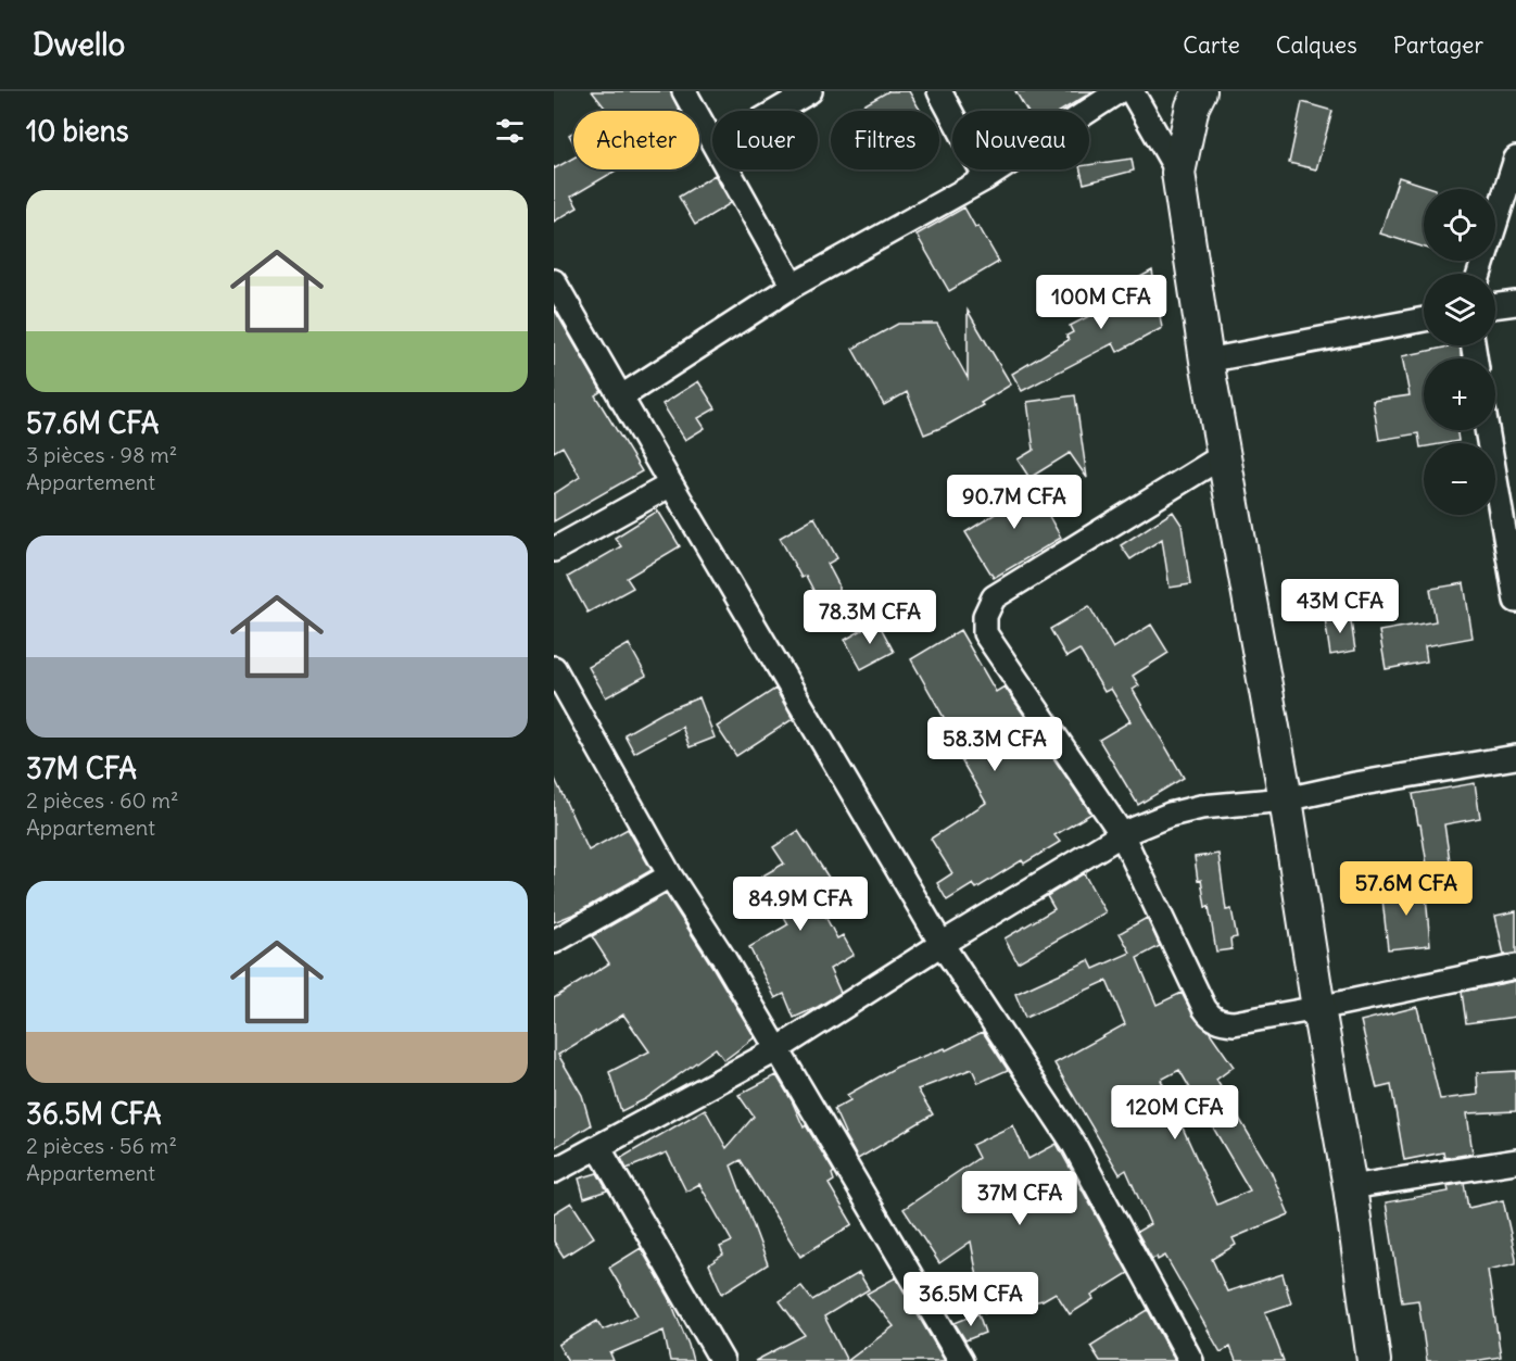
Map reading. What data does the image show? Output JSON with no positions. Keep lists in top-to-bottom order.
{
  "page": {
    "header": "Dwello",
    "nav": ["Carte", "Calques", "Partager"],
    "heading": "10 biens",
    "chip": [
      "Acheter",
      "Louer",
      "Filtres",
      "Nouveau"
    ],
    "list": [
      {
        "name": "57.6M CFA",
        "note": "3 pièces · 98 m² · Appartement"
      },
      {
        "name": "37M CFA",
        "note": "2 pièces · 60 m² · Appartement"
      },
      {
        "name": "36.5M CFA",
        "note": "2 pièces · 56 m² · Appartement"
      }
    ],
    "map_buttons": ["+", "−"],
    "price": [
      "100M CFA",
      "90.7M CFA",
      "43M CFA",
      "78.3M CFA",
      "58.3M CFA",
      "57.6M CFA",
      "84.9M CFA",
      "120M CFA",
      "37M CFA",
      "36.5M CFA"
    ]
  }
}
